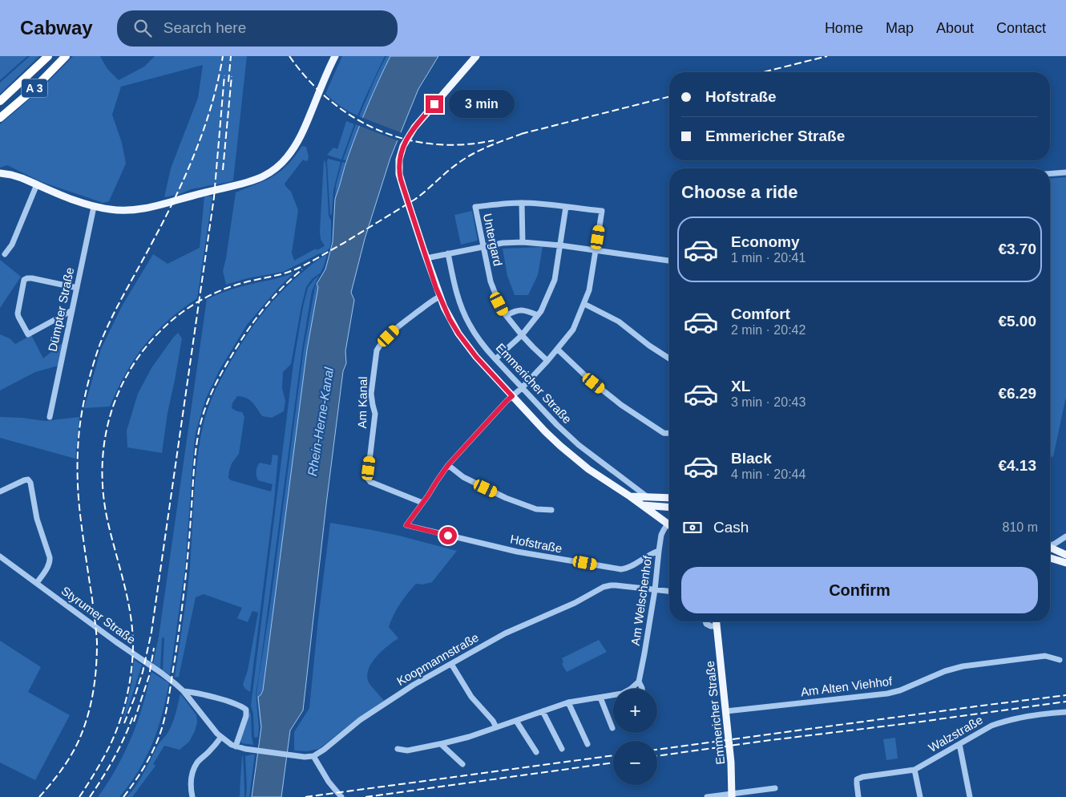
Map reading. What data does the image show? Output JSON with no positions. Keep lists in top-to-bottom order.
{
  "streets": {
    "highway": ["A 3"],
    "main road": ["Emmericher Straße"],
    "street": [
      "Untergard",
      "Dümpter Straße",
      "Am Kanal",
      "Hofstraße",
      "Am Welschenhof",
      "Styrumer Straße",
      "Koopmannstraße",
      "Am Alten Viehhof",
      "Walzstraße"
    ]
  },
  "crossings": [
    ["Emmericher Straße", "Am Kanal"],
    ["Emmericher Straße", "Am Welschenhof"],
    ["Emmericher Straße", "Am Alten Viehhof"],
    ["Am Kanal", "Hofstraße"],
    ["Hofstraße", "Am Welschenhof"],
    ["Am Welschenhof", "Koopmannstraße"]
  ],
  "water": ["Rhein-Herne-Kanal"],
  "page": {
    "header": "Cabway",
    "search": "Search here",
    "nav": [
      "Home",
      "Map",
      "About",
      "Contact"
    ],
    "banner": ["Hofstraße", "Emmericher Straße"],
    "bubble": "3 min",
    "heading": "Choose a ride",
    "list": [
      {
        "name": "Economy",
        "note": "1 min · 20:41",
        "value": "€3.70"
      },
      {
        "name": "Comfort",
        "note": "2 min · 20:42",
        "value": "€5.00"
      },
      {
        "name": "XL",
        "note": "3 min · 20:43",
        "value": "€6.29"
      },
      {
        "name": "Black",
        "note": "4 min · 20:44",
        "value": "€4.13"
      }
    ],
    "pay": ["Cash", "810 m"],
    "buttons": "Confirm",
    "map_buttons": ["+", "−"]
  }
}
